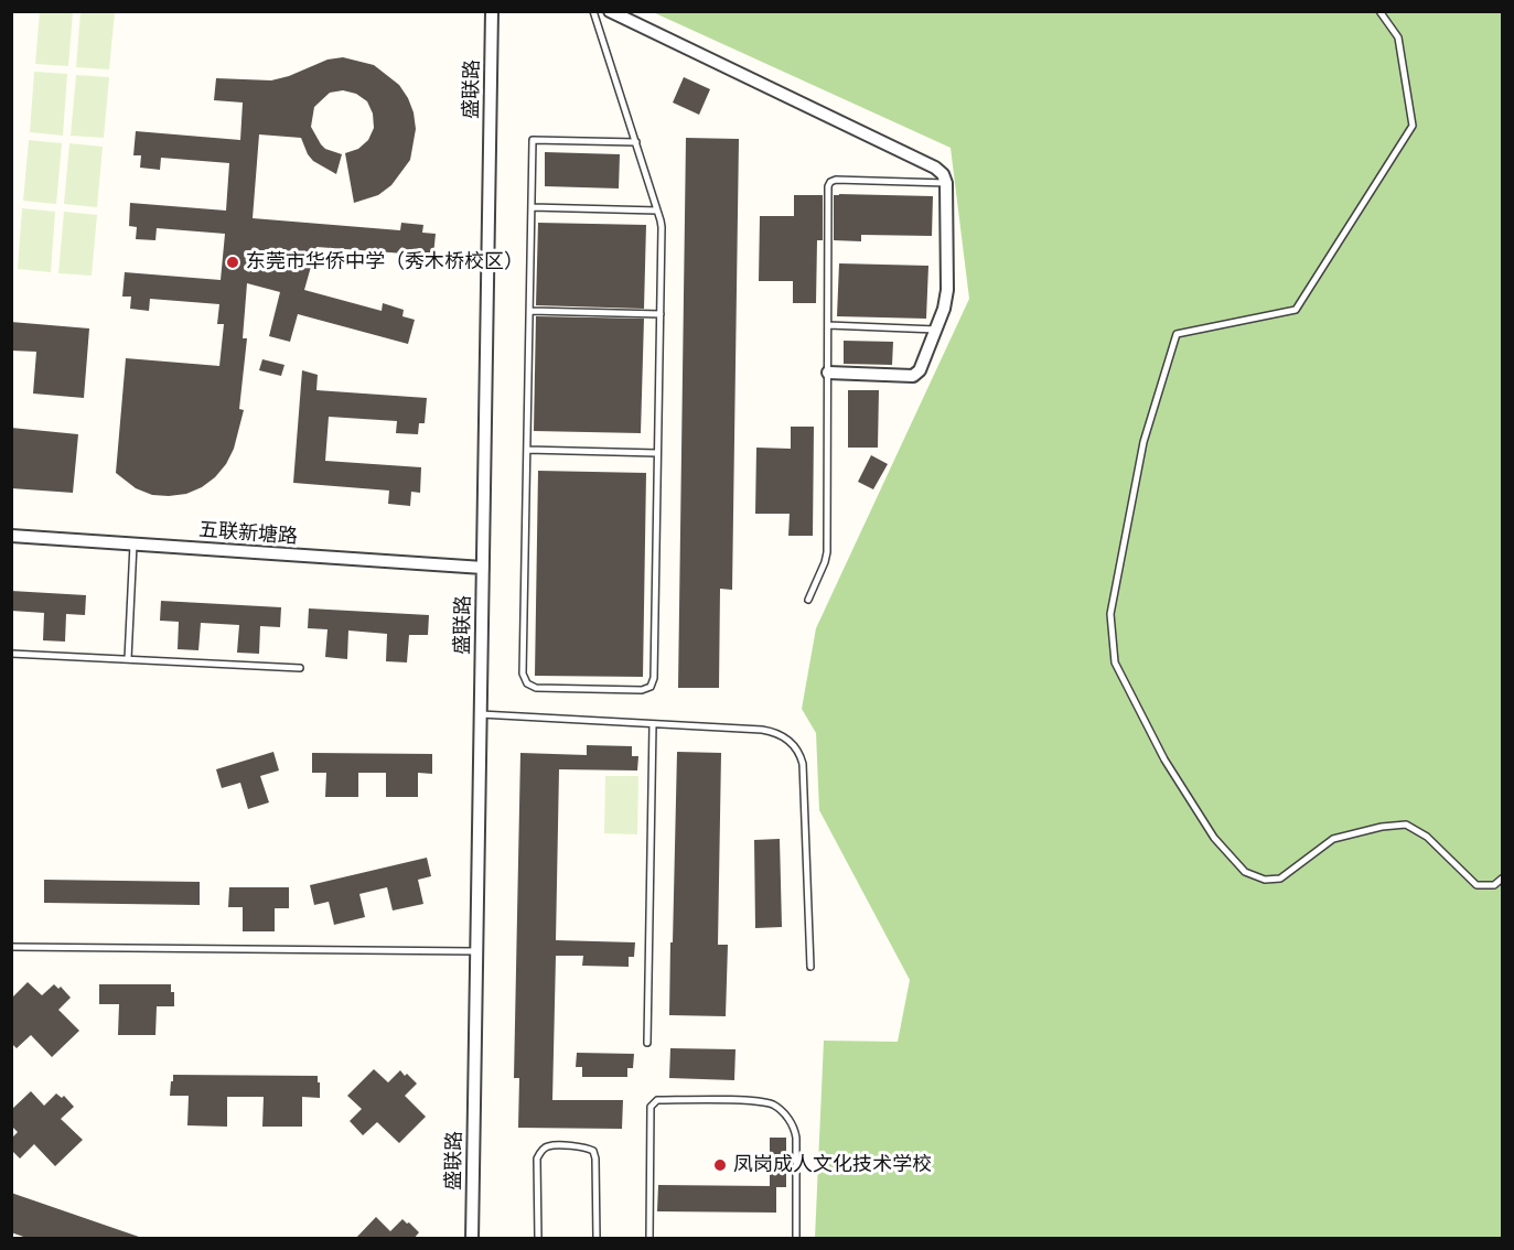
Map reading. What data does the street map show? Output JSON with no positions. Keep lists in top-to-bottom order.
{
  "streets": {
    "street": ["盛联路", "五联新塘路"]
  },
  "crossings": [
    ["盛联路", "五联新塘路"]
  ],
  "places": ["东莞市华侨中学（秀木桥校区）", "凤岗成人文化技术学校"]
}
